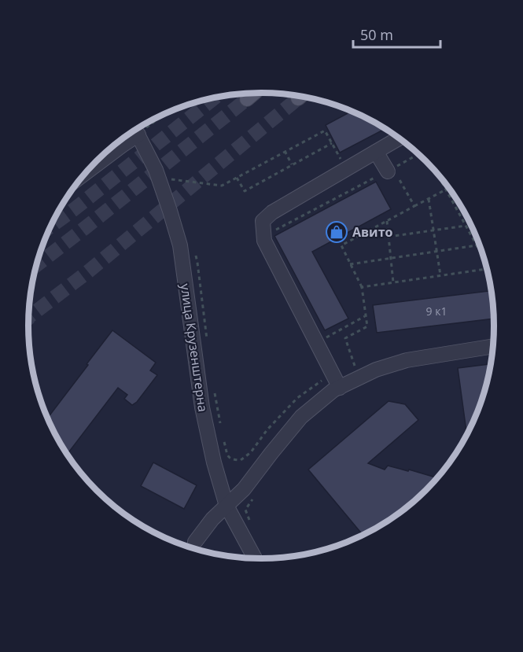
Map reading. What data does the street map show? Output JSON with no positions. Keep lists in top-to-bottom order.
{
  "streets": {
    "street": ["улица Крузенштерна"]
  },
  "places": {
    "shop": ["Авито"]
  },
  "house_numbers": ["9 к1"],
  "scale_bar": "50 m"
}
